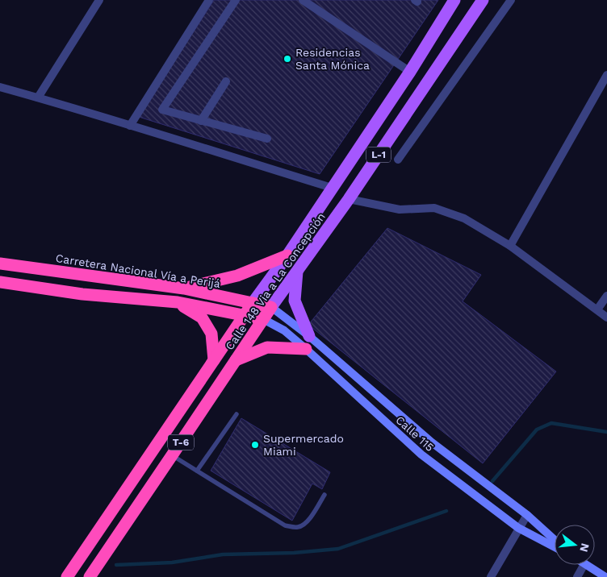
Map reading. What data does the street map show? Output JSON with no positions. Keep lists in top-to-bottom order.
{
  "streets": {
    "highway": ["Carretera Nacional Vía a Perijá", "Calle 148 Via a La Concepción", "T-6"],
    "main road": ["L-1"],
    "street": ["Calle 115"]
  },
  "crossings": [
    ["Carretera Nacional Vía a Perijá", "Calle 148 Via a La Concepción"],
    ["Carretera Nacional Vía a Perijá", "Calle 115"],
    ["Calle 148 Via a La Concepción", "Calle 115"]
  ],
  "places": ["Residencias Santa Mónica", "Supermercado Miami"],
  "north": "right"
}
